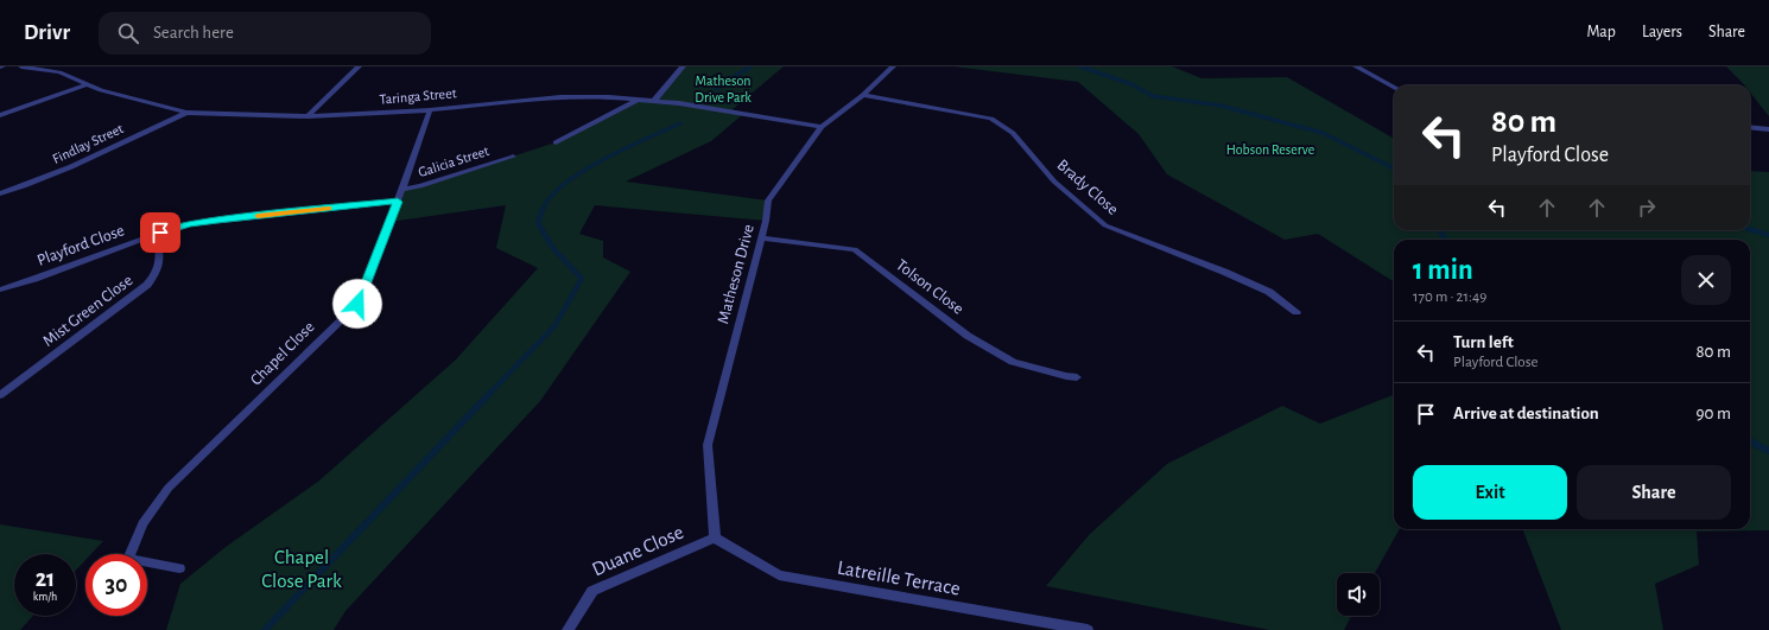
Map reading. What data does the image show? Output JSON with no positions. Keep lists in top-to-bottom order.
{
  "streets": {
    "street": [
      "Taringa Street",
      "Findlay Street",
      "Galicia Street",
      "Brady Close",
      "Playford Close",
      "Matheson Drive",
      "Tolson Close",
      "Mist Green Close",
      "Chapel Close",
      "Duane Close",
      "Latreille Terrace"
    ]
  },
  "crossings": [
    ["Taringa Street", "Findlay Street"],
    ["Taringa Street", "Matheson Drive"],
    ["Taringa Street", "Chapel Close"],
    ["Galicia Street", "Chapel Close"],
    ["Brady Close", "Matheson Drive"],
    ["Playford Close", "Mist Green Close"],
    ["Playford Close", "Chapel Close"],
    ["Matheson Drive", "Tolson Close"],
    ["Matheson Drive", "Duane Close"],
    ["Matheson Drive", "Latreille Terrace"],
    ["Duane Close", "Latreille Terrace"]
  ],
  "parks": ["Matheson Drive Park", "Hobson Reserve", "Chapel Close Park"],
  "page": {
    "header": "Drivr",
    "search": "Search here",
    "nav": ["Map", "Layers", "Share"],
    "turn": ["80 m", "Playford Close"],
    "heading": ["1 min", "170 m · 21:49"],
    "list": [
      {
        "name": "Turn left",
        "note": "Playford Close",
        "value": "80 m"
      },
      {
        "name": "Arrive at destination",
        "value": "90 m"
      }
    ],
    "buttons": ["Exit", "Share"],
    "speed": "21 km/h",
    "limit": "30"
  }
}
